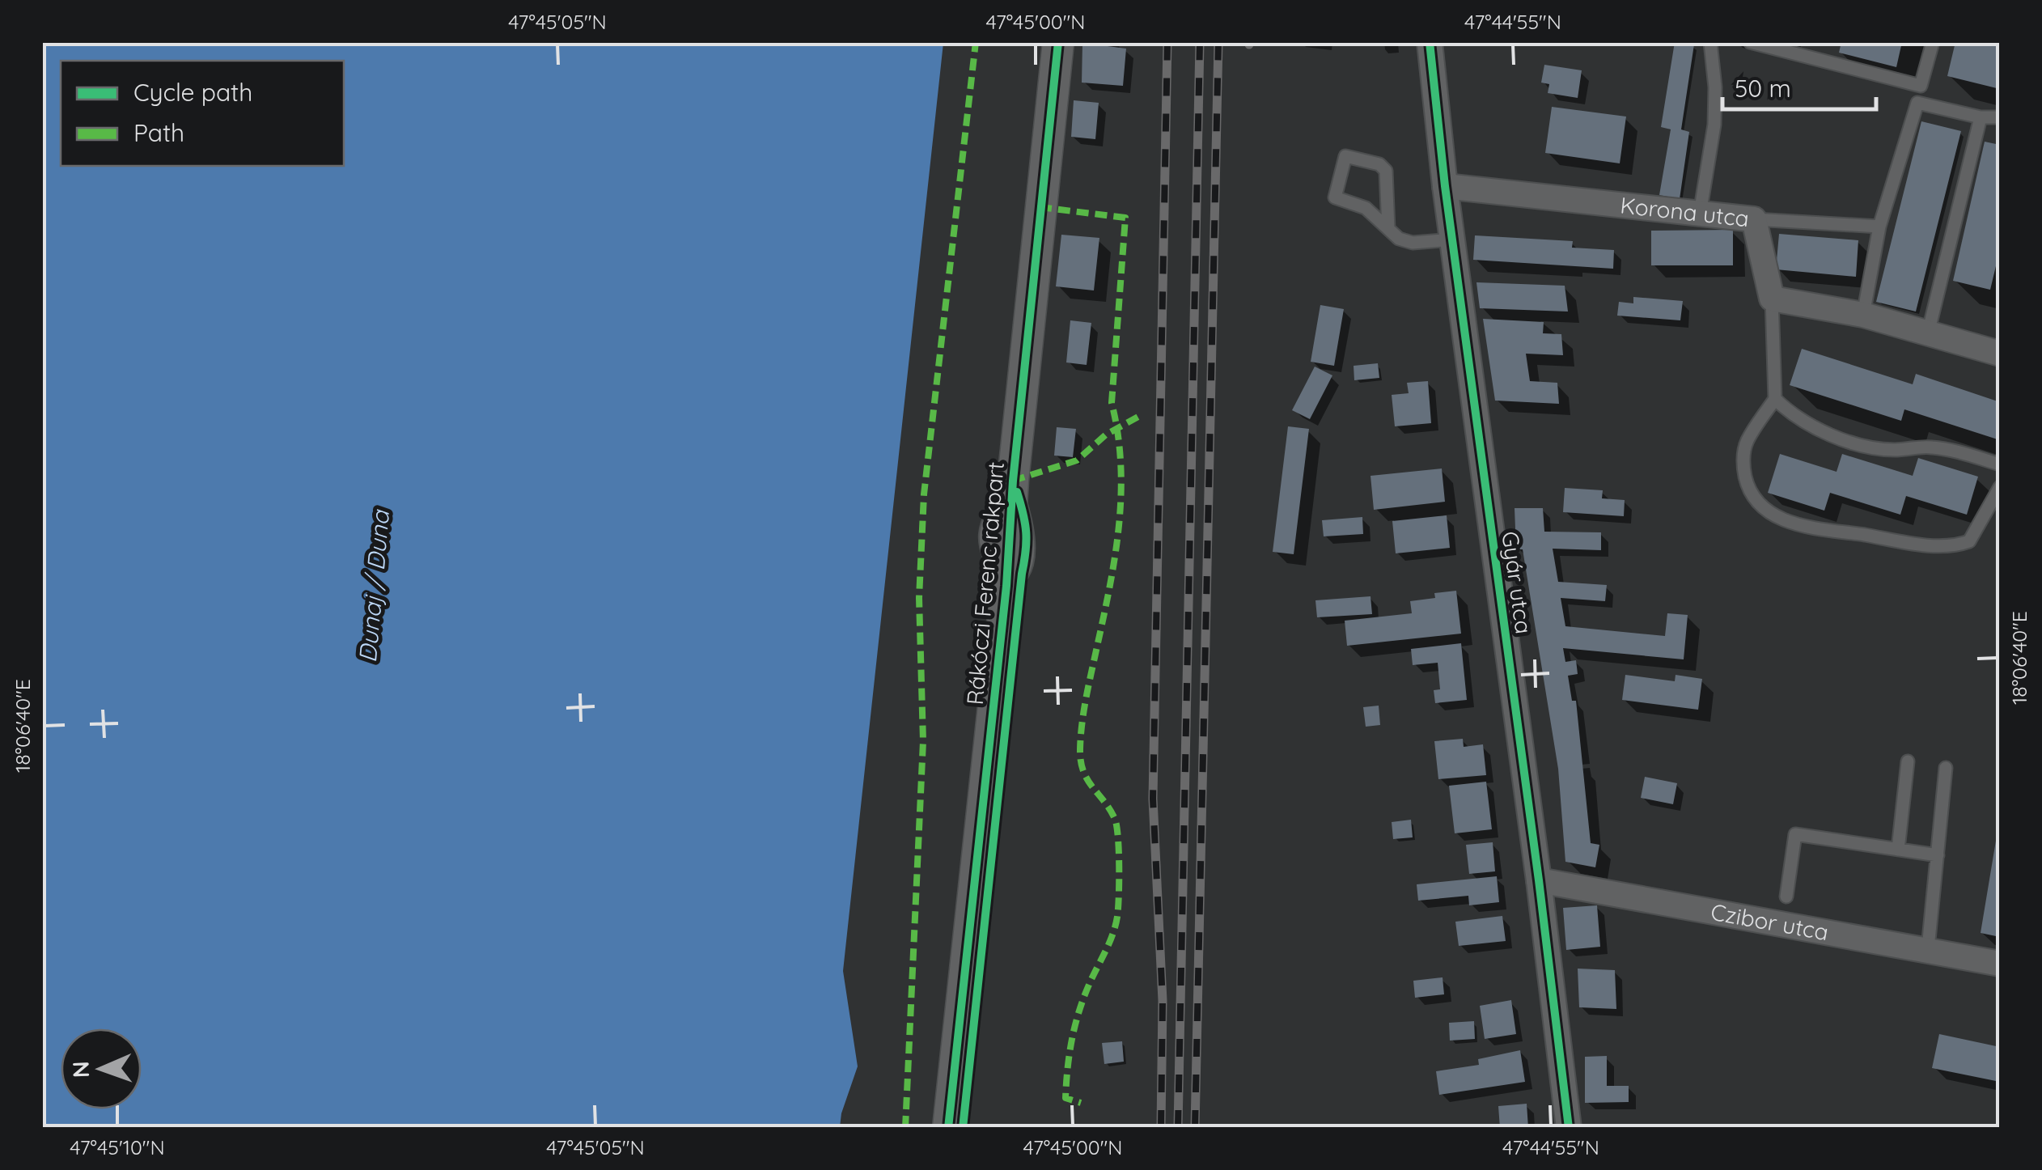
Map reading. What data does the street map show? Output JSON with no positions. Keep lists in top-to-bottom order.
{
  "streets": {
    "street": [
      "Korona utca",
      "Gyár utca",
      "Rákóczi Ferenc rakpart",
      "Czibor utca"
    ]
  },
  "crossings": [
    ["Korona utca", "Gyár utca"],
    ["Gyár utca", "Czibor utca"]
  ],
  "water": ["Dunaj / Duna"],
  "legend": ["Cycle path", "Path"],
  "scale_bar": "50 m",
  "north": "left",
  "coordinates": [
    "47°45'05\"N",
    "47°45'00\"N",
    "47°44'55\"N",
    "18°06'40\"E",
    "47°45'10\"N"
  ]
}
